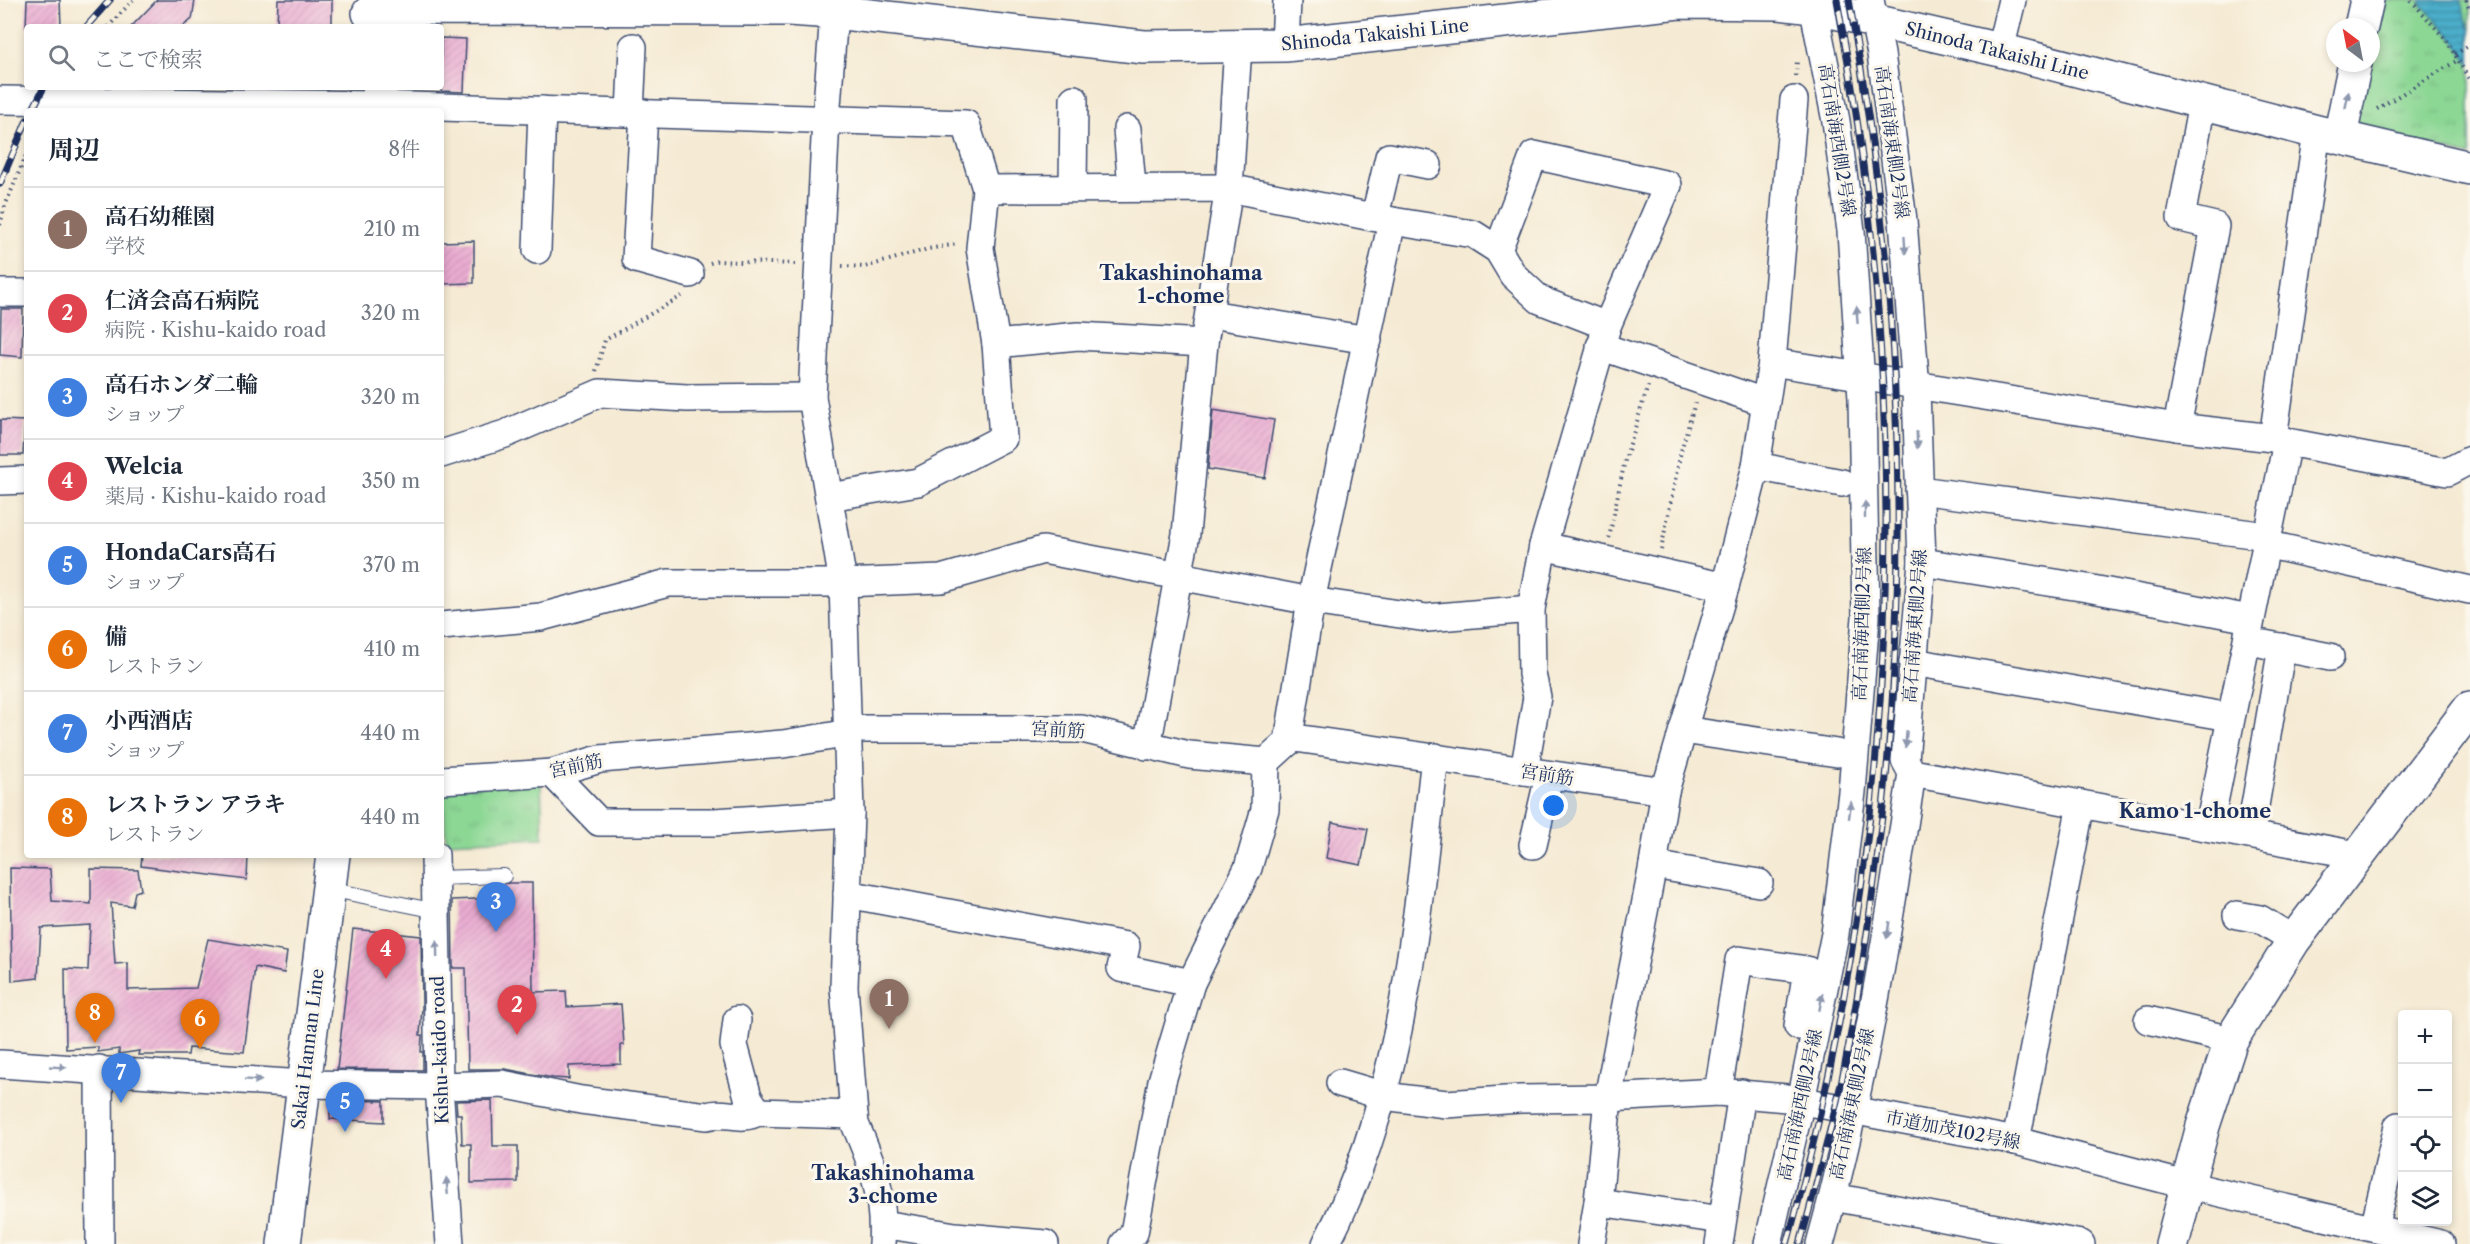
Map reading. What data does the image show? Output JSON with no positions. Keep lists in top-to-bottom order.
{
  "streets": {
    "main road": ["Shinoda Takaishi Line", "Sakai Hannan Line"],
    "street": [
      "高石南海西側2号線",
      "高石南海東側2号線",
      "宮前筋",
      "Kishu-kaido road",
      "市道加茂102号線"
    ]
  },
  "crossings": [
    ["Shinoda Takaishi Line", "高石南海西側2号線"],
    ["Shinoda Takaishi Line", "高石南海東側2号線"],
    ["高石南海西側2号線", "市道加茂102号線"],
    ["高石南海東側2号線", "市道加茂102号線"]
  ],
  "one_way": ["Kishu-kaido road"],
  "districts": ["Takashinohama 1-chome", "Kamo 1-chome", "Takashinohama 3-chome"],
  "north": "top left",
  "page": {
    "search": "ここで検索",
    "heading": ["周辺", "8件"],
    "list": [
      {
        "mark": "1",
        "name": "高石幼稚園",
        "note": "学校",
        "value": "210 m"
      },
      {
        "mark": "2",
        "name": "仁済会高石病院",
        "note": "病院 · Kishu-kaido road",
        "value": "320 m"
      },
      {
        "mark": "3",
        "name": "高石ホンダ二輪",
        "note": "ショップ",
        "value": "320 m"
      },
      {
        "mark": "4",
        "name": "Welcia",
        "note": "薬局 · Kishu-kaido road",
        "value": "350 m"
      },
      {
        "mark": "5",
        "name": "HondaCars高石",
        "note": "ショップ",
        "value": "370 m"
      },
      {
        "mark": "6",
        "name": "備",
        "note": "レストラン",
        "value": "410 m"
      },
      {
        "mark": "7",
        "name": "小西酒店",
        "note": "ショップ",
        "value": "440 m"
      },
      {
        "mark": "8",
        "name": "レストラン アラキ",
        "note": "レストラン",
        "value": "440 m"
      }
    ],
    "pins": [
      "3",
      "4",
      "1",
      "2",
      "8",
      "6",
      "7",
      "5"
    ],
    "map_buttons": ["+", "−"]
  }
}
